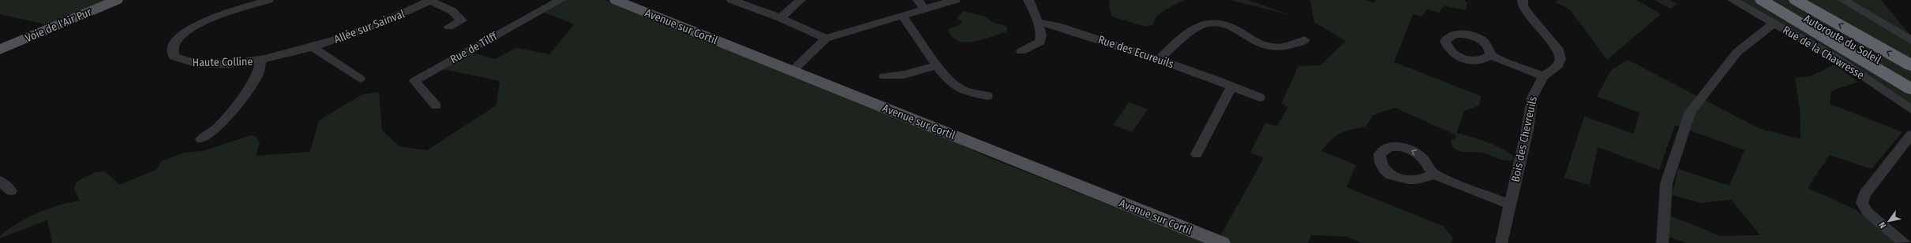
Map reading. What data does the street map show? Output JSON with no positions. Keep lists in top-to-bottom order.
{
  "streets": {
    "highway": ["Autoroute du Soleil"],
    "main road": ["Voie de l'Air Pur", "Avenue sur Cortil"],
    "street": [
      "Allée sur Sainval",
      "Rue de Tilff",
      "Rue des Ecureuils",
      "Rue de la Chawresse",
      "Haute Colline",
      "Bois des Chevreuils"
    ]
  },
  "crossings": [
    ["Allée sur Sainval", "Haute Colline"]
  ],
  "north": "bottom left"
}
